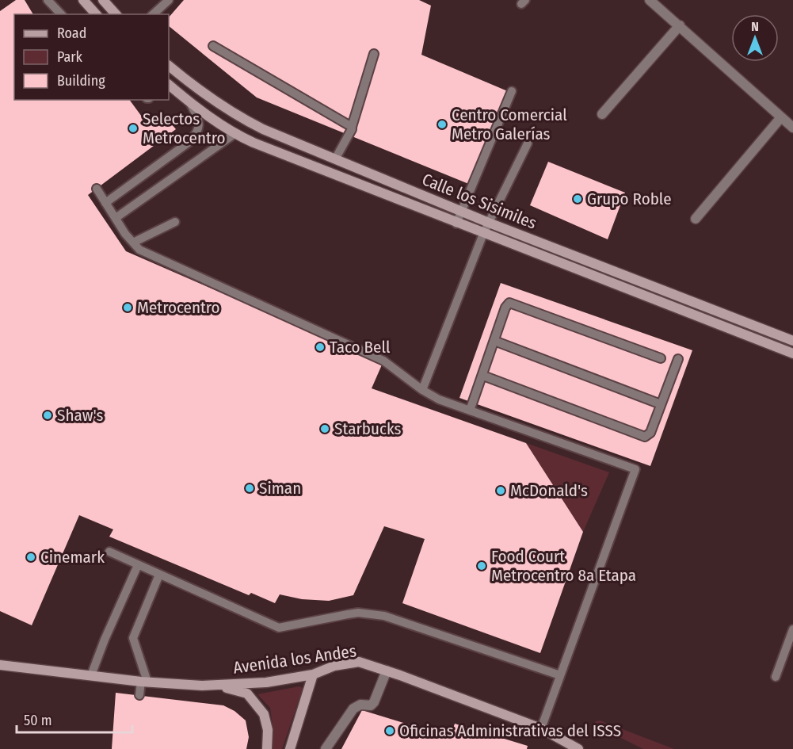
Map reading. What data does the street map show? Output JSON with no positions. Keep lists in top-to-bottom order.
{
  "streets": {
    "main road": ["Calle los Sisimiles", "Avenida los Andes"]
  },
  "places": [
    "Centro Comercial Metro Galerías",
    "Selectos Metrocentro",
    "Grupo Roble",
    "Metrocentro",
    "Taco Bell",
    "Shaw's",
    "Starbucks",
    "Siman",
    "McDonald's",
    "Cinemark",
    "Food Court Metrocentro 8a Etapa",
    "Oficinas Administrativas del ISSS"
  ],
  "legend": ["Road", "Park", "Building"],
  "scale_bar": "50 m",
  "north": "top"
}
